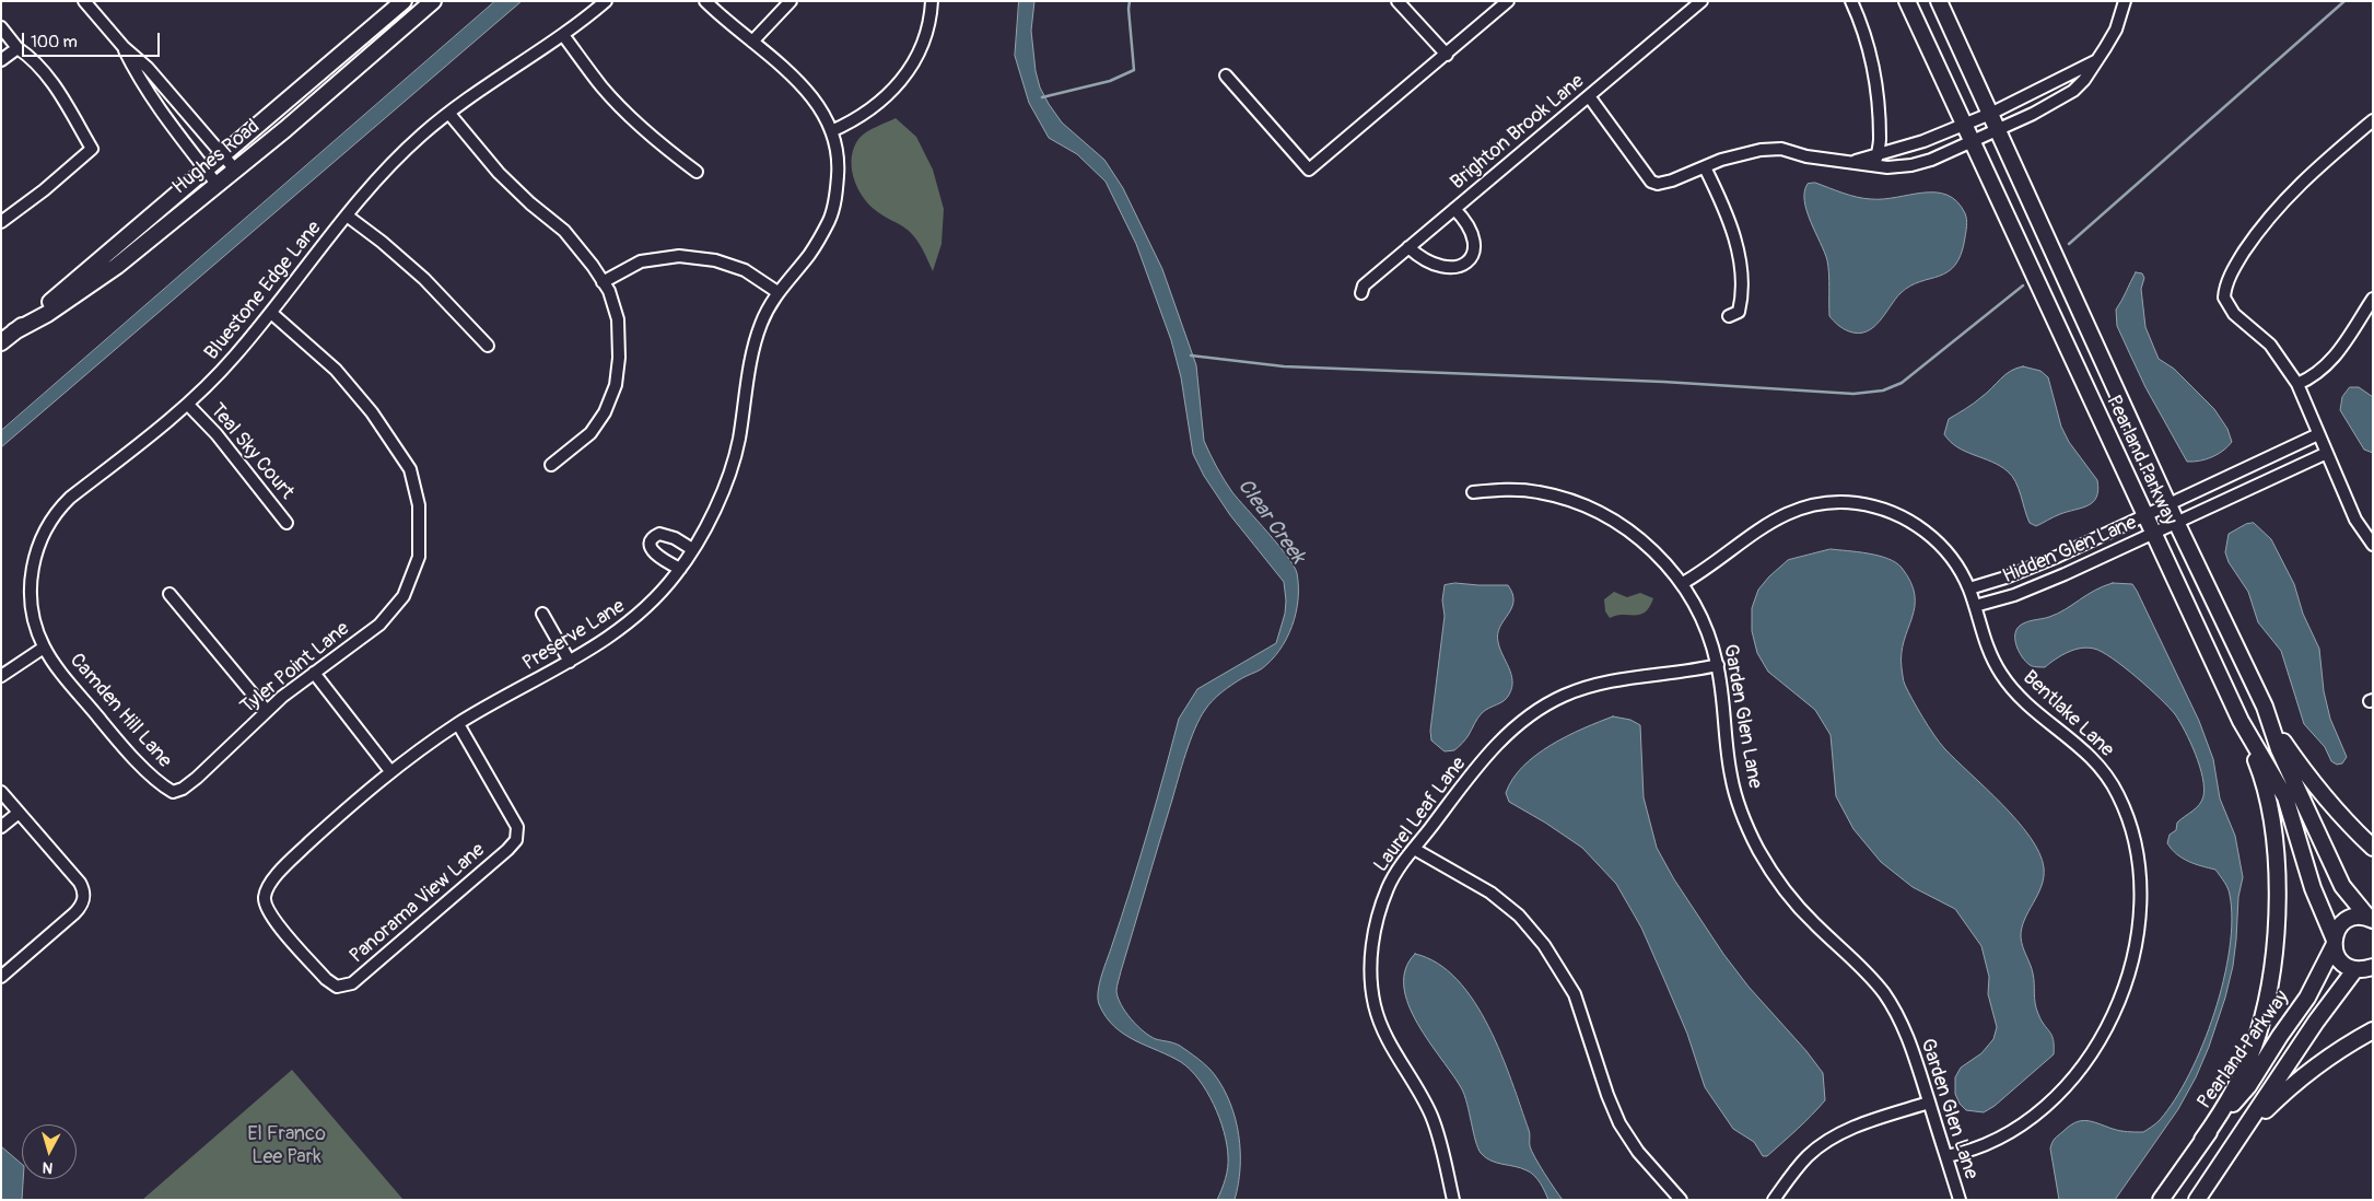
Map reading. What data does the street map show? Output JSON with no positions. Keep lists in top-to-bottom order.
{
  "streets": {
    "main road": ["Hughes Road", "Pearland Parkway"],
    "street": [
      "Brighton Brook Lane",
      "Bluestone Edge Lane",
      "Teal Sky Court",
      "Hidden Glen Lane",
      "Preserve Lane",
      "Tyler Point Lane",
      "Camden Hill Lane",
      "Bentlake Lane",
      "Garden Glen Lane",
      "Laurel Leaf Lane",
      "Panorama View Lane"
    ]
  },
  "crossings": [
    ["Bluestone Edge Lane", "Teal Sky Court"],
    ["Bluestone Edge Lane", "Tyler Point Lane"],
    ["Bluestone Edge Lane", "Camden Hill Lane"],
    ["Pearland Parkway", "Hidden Glen Lane"],
    ["Hidden Glen Lane", "Bentlake Lane"],
    ["Preserve Lane", "Panorama View Lane"],
    ["Tyler Point Lane", "Camden Hill Lane"],
    ["Bentlake Lane", "Garden Glen Lane"],
    ["Garden Glen Lane", "Laurel Leaf Lane"]
  ],
  "water": ["Clear Creek"],
  "parks": ["El Franco Lee Park"],
  "scale_bar": "100 m",
  "north": "bottom"
}
